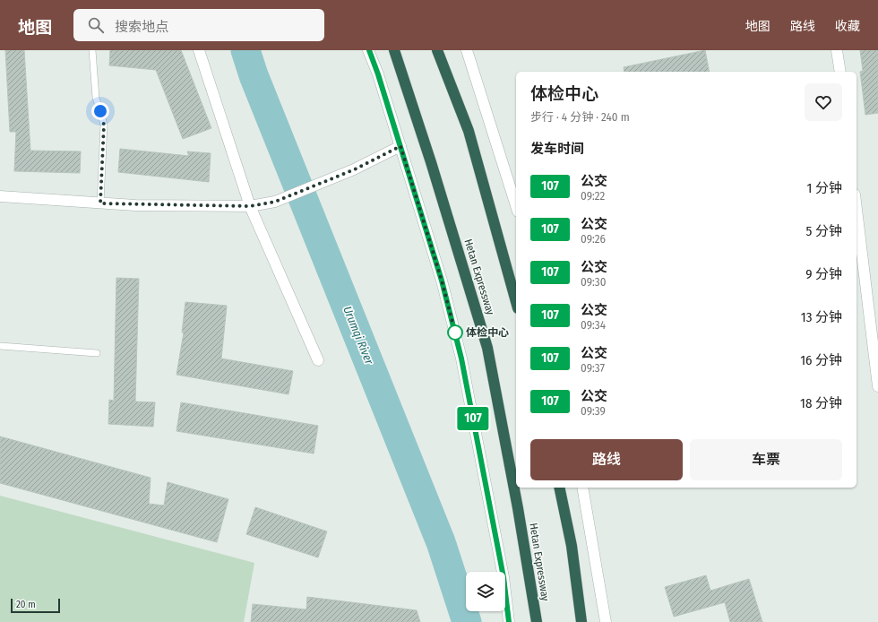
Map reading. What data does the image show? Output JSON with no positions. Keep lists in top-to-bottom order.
{
  "streets": {
    "highway": ["Hetan Expressway"]
  },
  "water": ["Urumqi River"],
  "places": ["体检中心"],
  "lines": ["bus line 107"],
  "scale_bar": "20 m",
  "page": {
    "header": "地图",
    "search": "搜索地点",
    "nav": ["地图", "路线", "收藏"],
    "on_map": "107",
    "heading": [
      ["体检中心", "步行 · 4 分钟 · 240 m"],
      "发车时间"
    ],
    "list": [
      {
        "mark": "107",
        "name": "公交",
        "note": "09:22",
        "value": "1 分钟"
      },
      {
        "mark": "107",
        "name": "公交",
        "note": "09:26",
        "value": "5 分钟"
      },
      {
        "mark": "107",
        "name": "公交",
        "note": "09:30",
        "value": "9 分钟"
      },
      {
        "mark": "107",
        "name": "公交",
        "note": "09:34",
        "value": "13 分钟"
      },
      {
        "mark": "107",
        "name": "公交",
        "note": "09:37",
        "value": "16 分钟"
      },
      {
        "mark": "107",
        "name": "公交",
        "note": "09:39",
        "value": "18 分钟"
      }
    ],
    "buttons": ["路线", "车票"],
    "scale": "20 m"
  }
}
